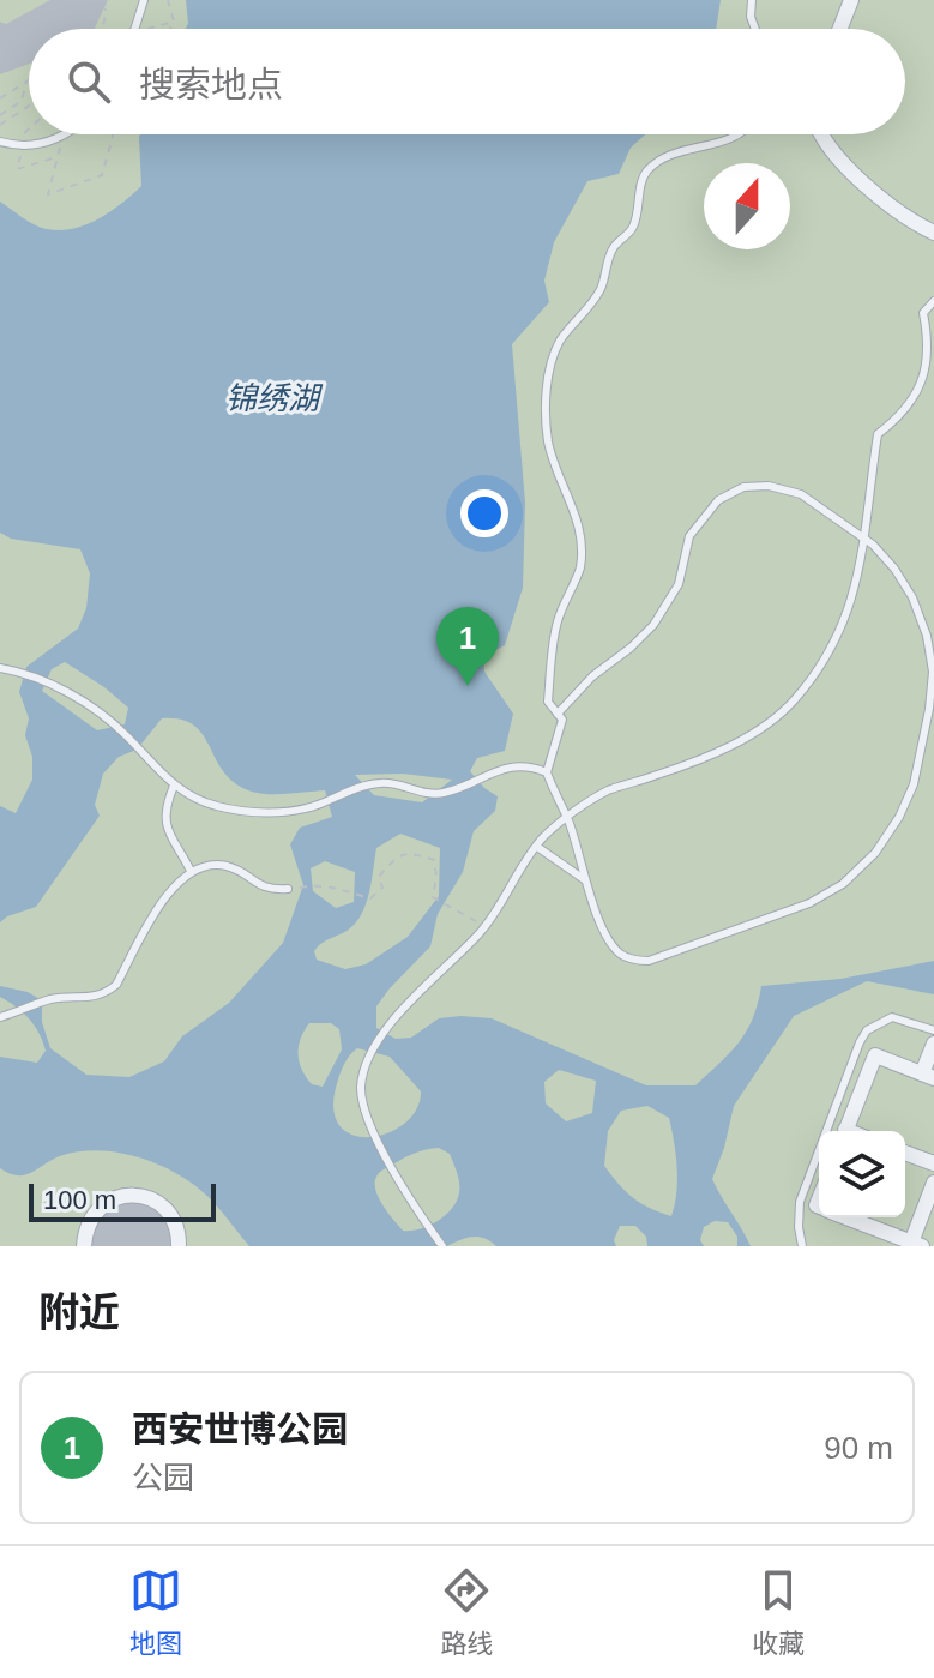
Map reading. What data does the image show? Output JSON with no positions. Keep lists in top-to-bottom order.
{
  "water": ["锦绣湖"],
  "scale_bar": "100 m",
  "north": "top",
  "page": {
    "search": "搜索地点",
    "pins": "1",
    "scale": "100 m",
    "heading": "附近",
    "list": [
      {
        "mark": "1",
        "name": "西安世博公园",
        "note": "公园",
        "value": "90 m"
      }
    ],
    "nav": ["地图", "路线", "收藏"]
  }
}
